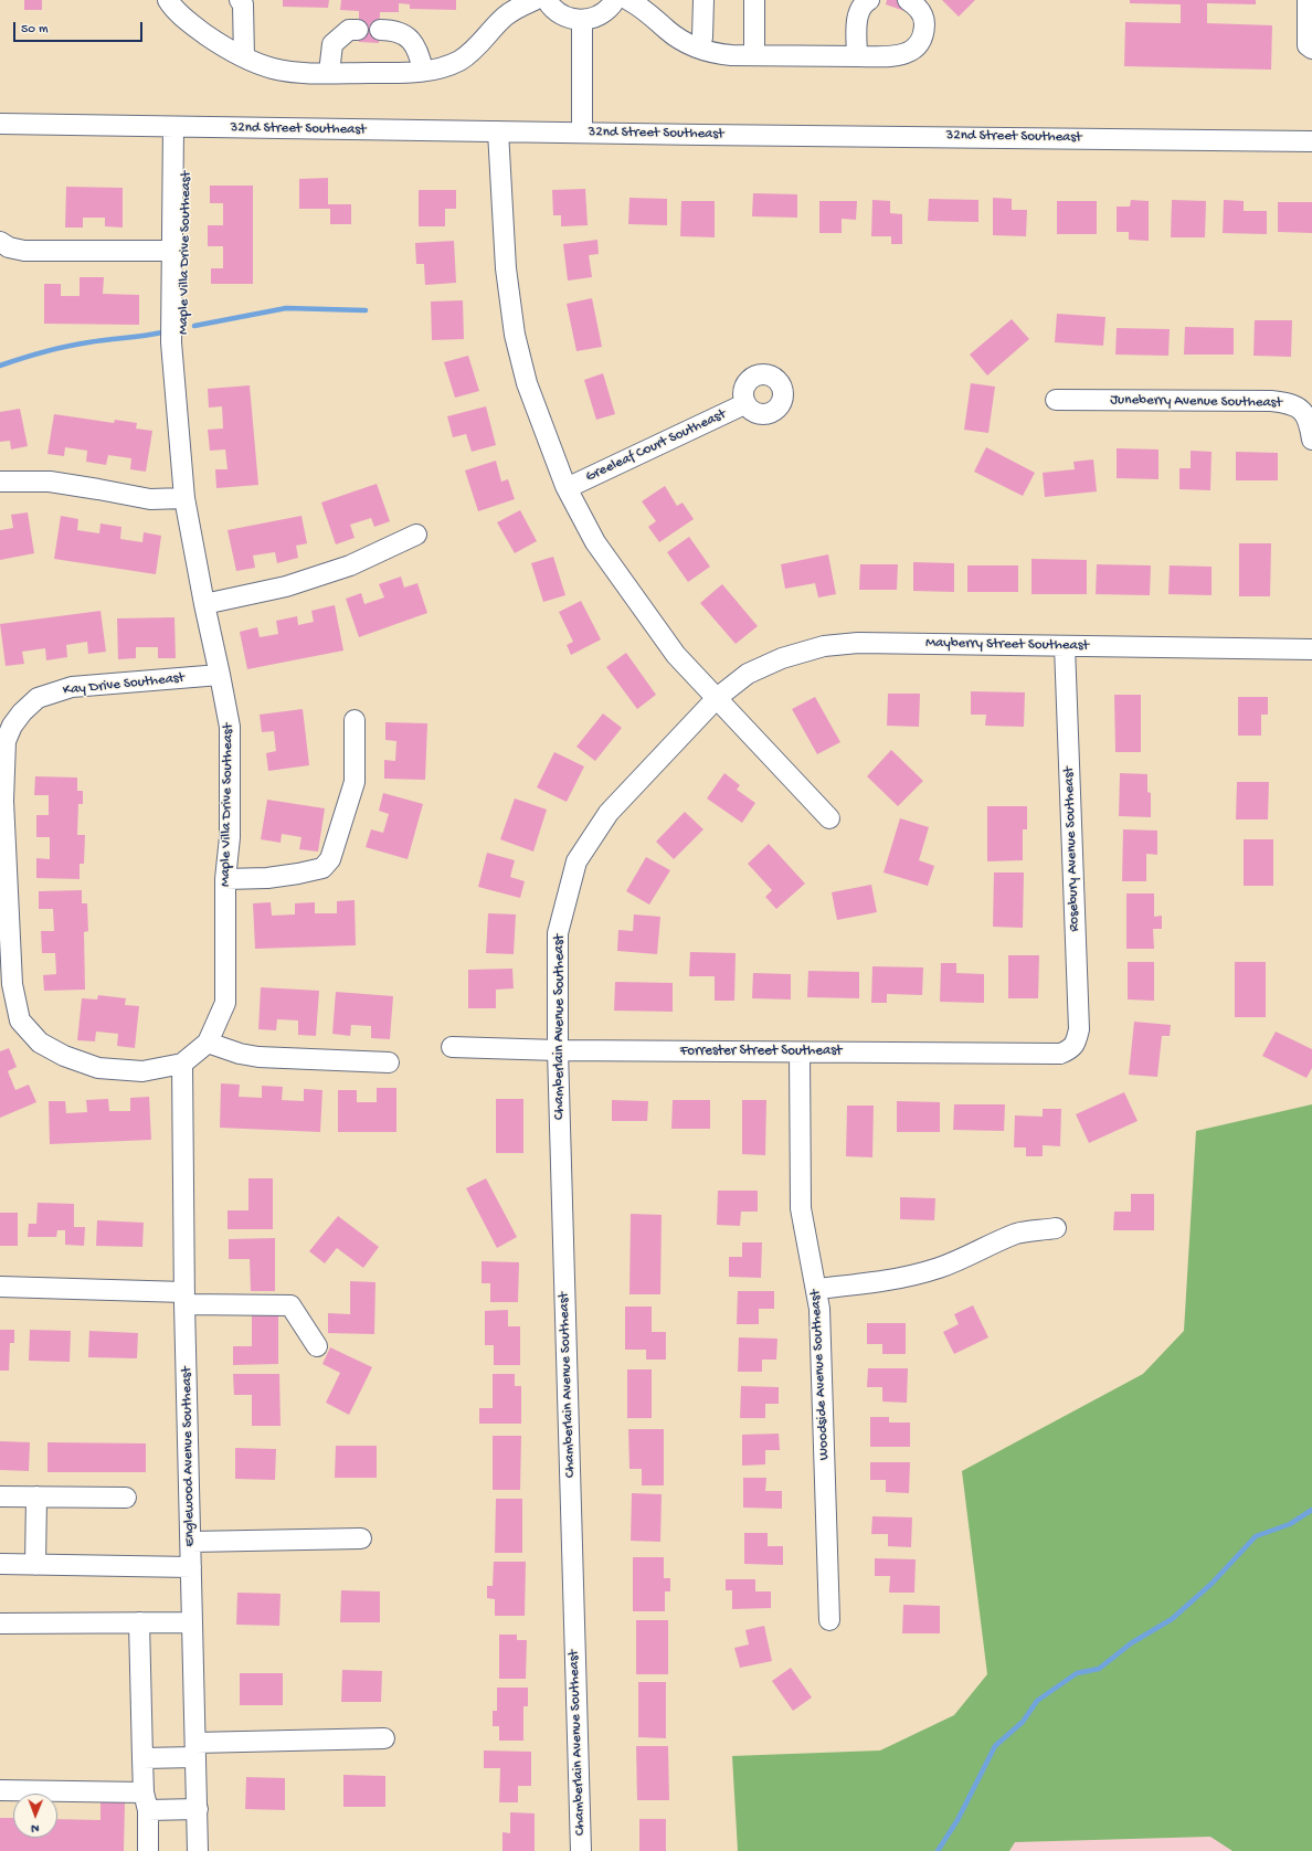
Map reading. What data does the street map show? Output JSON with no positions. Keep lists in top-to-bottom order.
{
  "streets": {
    "street": [
      "32nd Street Southeast",
      "Maple Villa Drive Southeast",
      "Juneberry Avenue Southeast",
      "Greeleaf Court Southeast",
      "Mayberry Street Southeast",
      "Kay Drive Southeast",
      "Rosebury Avenue Southeast",
      "Chamberlain Avenue Southeast",
      "Forrester Street Southeast",
      "Woodside Avenue Southeast",
      "Englewood Avenue Southeast"
    ]
  },
  "crossings": [
    ["32nd Street Southeast", "Maple Villa Drive Southeast"],
    ["Maple Villa Drive Southeast", "Kay Drive Southeast"],
    ["Maple Villa Drive Southeast", "Englewood Avenue Southeast"],
    ["Mayberry Street Southeast", "Rosebury Avenue Southeast"],
    ["Mayberry Street Southeast", "Chamberlain Avenue Southeast"],
    ["Kay Drive Southeast", "Englewood Avenue Southeast"],
    ["Rosebury Avenue Southeast", "Forrester Street Southeast"],
    ["Chamberlain Avenue Southeast", "Forrester Street Southeast"],
    ["Forrester Street Southeast", "Woodside Avenue Southeast"]
  ],
  "scale_bar": "50 m",
  "north": "bottom"
}
